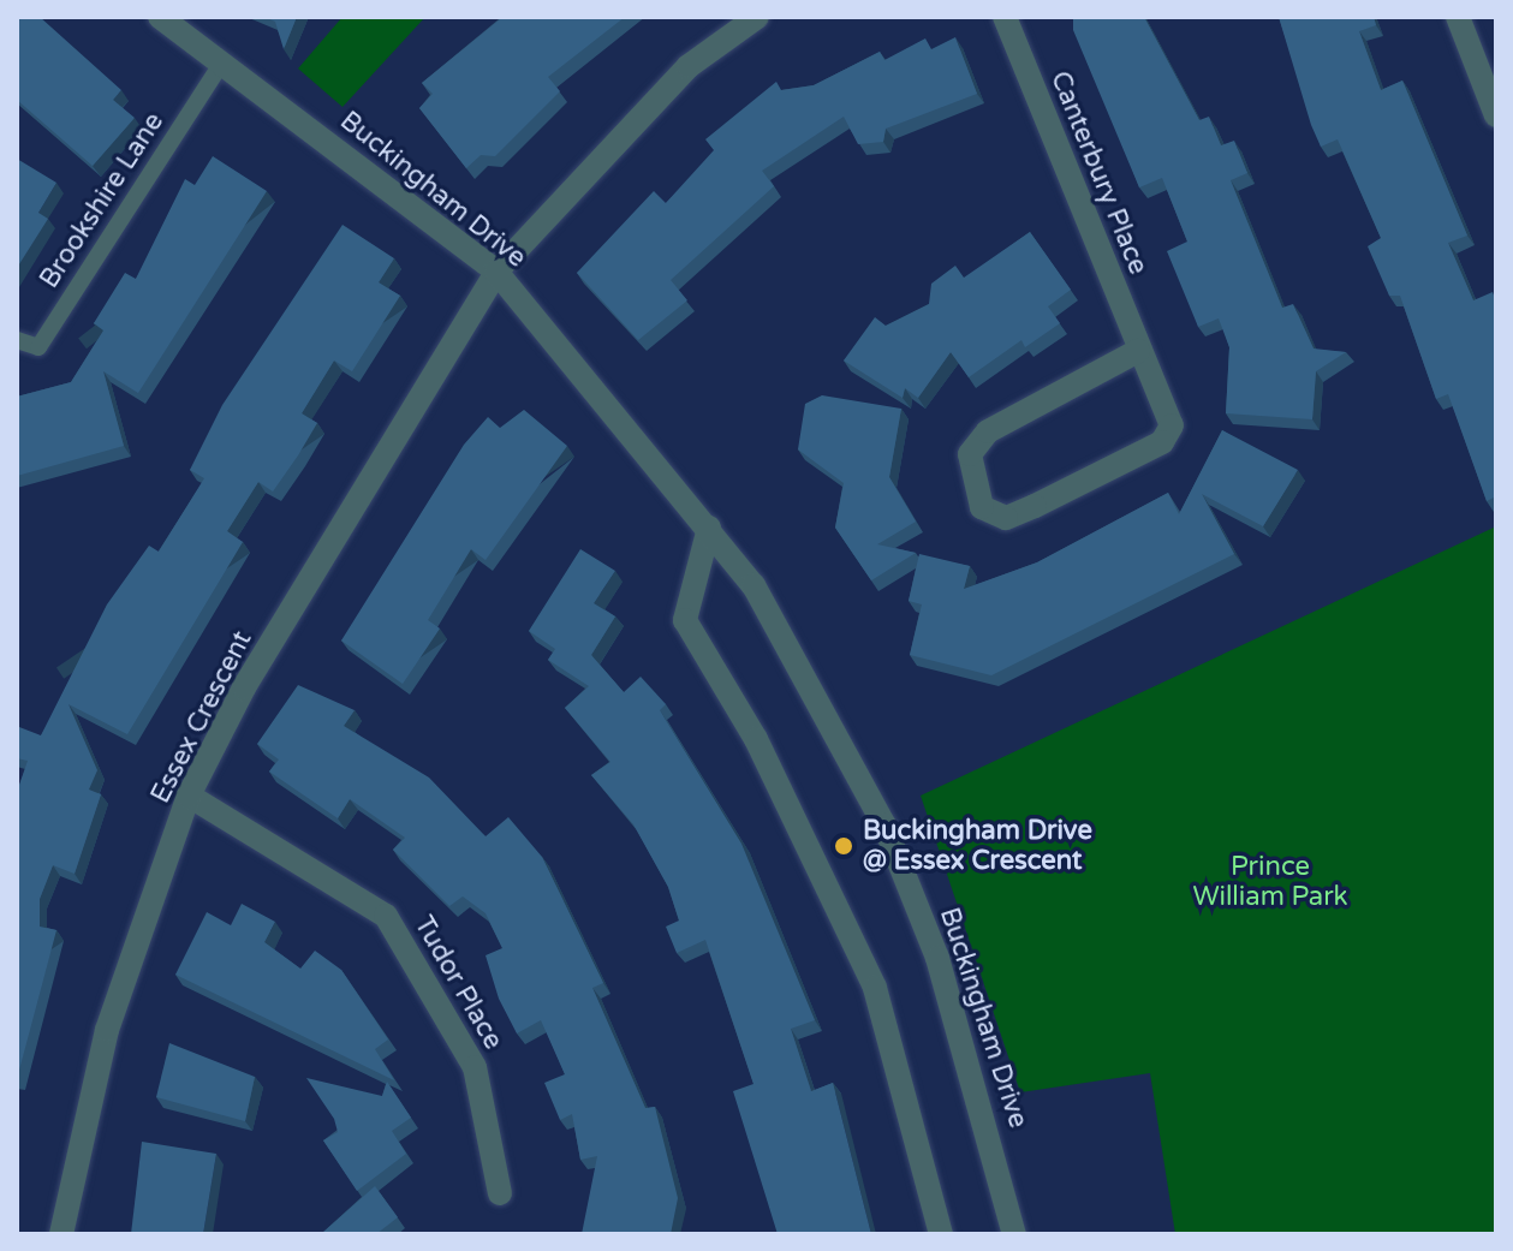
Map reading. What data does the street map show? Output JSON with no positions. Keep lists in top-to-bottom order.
{
  "streets": {
    "street": [
      "Canterbury Place",
      "Buckingham Drive",
      "Essex Crescent",
      "Tudor Place"
    ],
    "lane": ["Brookshire Lane"]
  },
  "crossings": [
    ["Buckingham Drive", "Brookshire Lane"],
    ["Buckingham Drive", "Essex Crescent"],
    ["Essex Crescent", "Tudor Place"]
  ],
  "parks": ["Prince William Park"],
  "places": ["Buckingham Drive @ Essex Crescent"]
}
